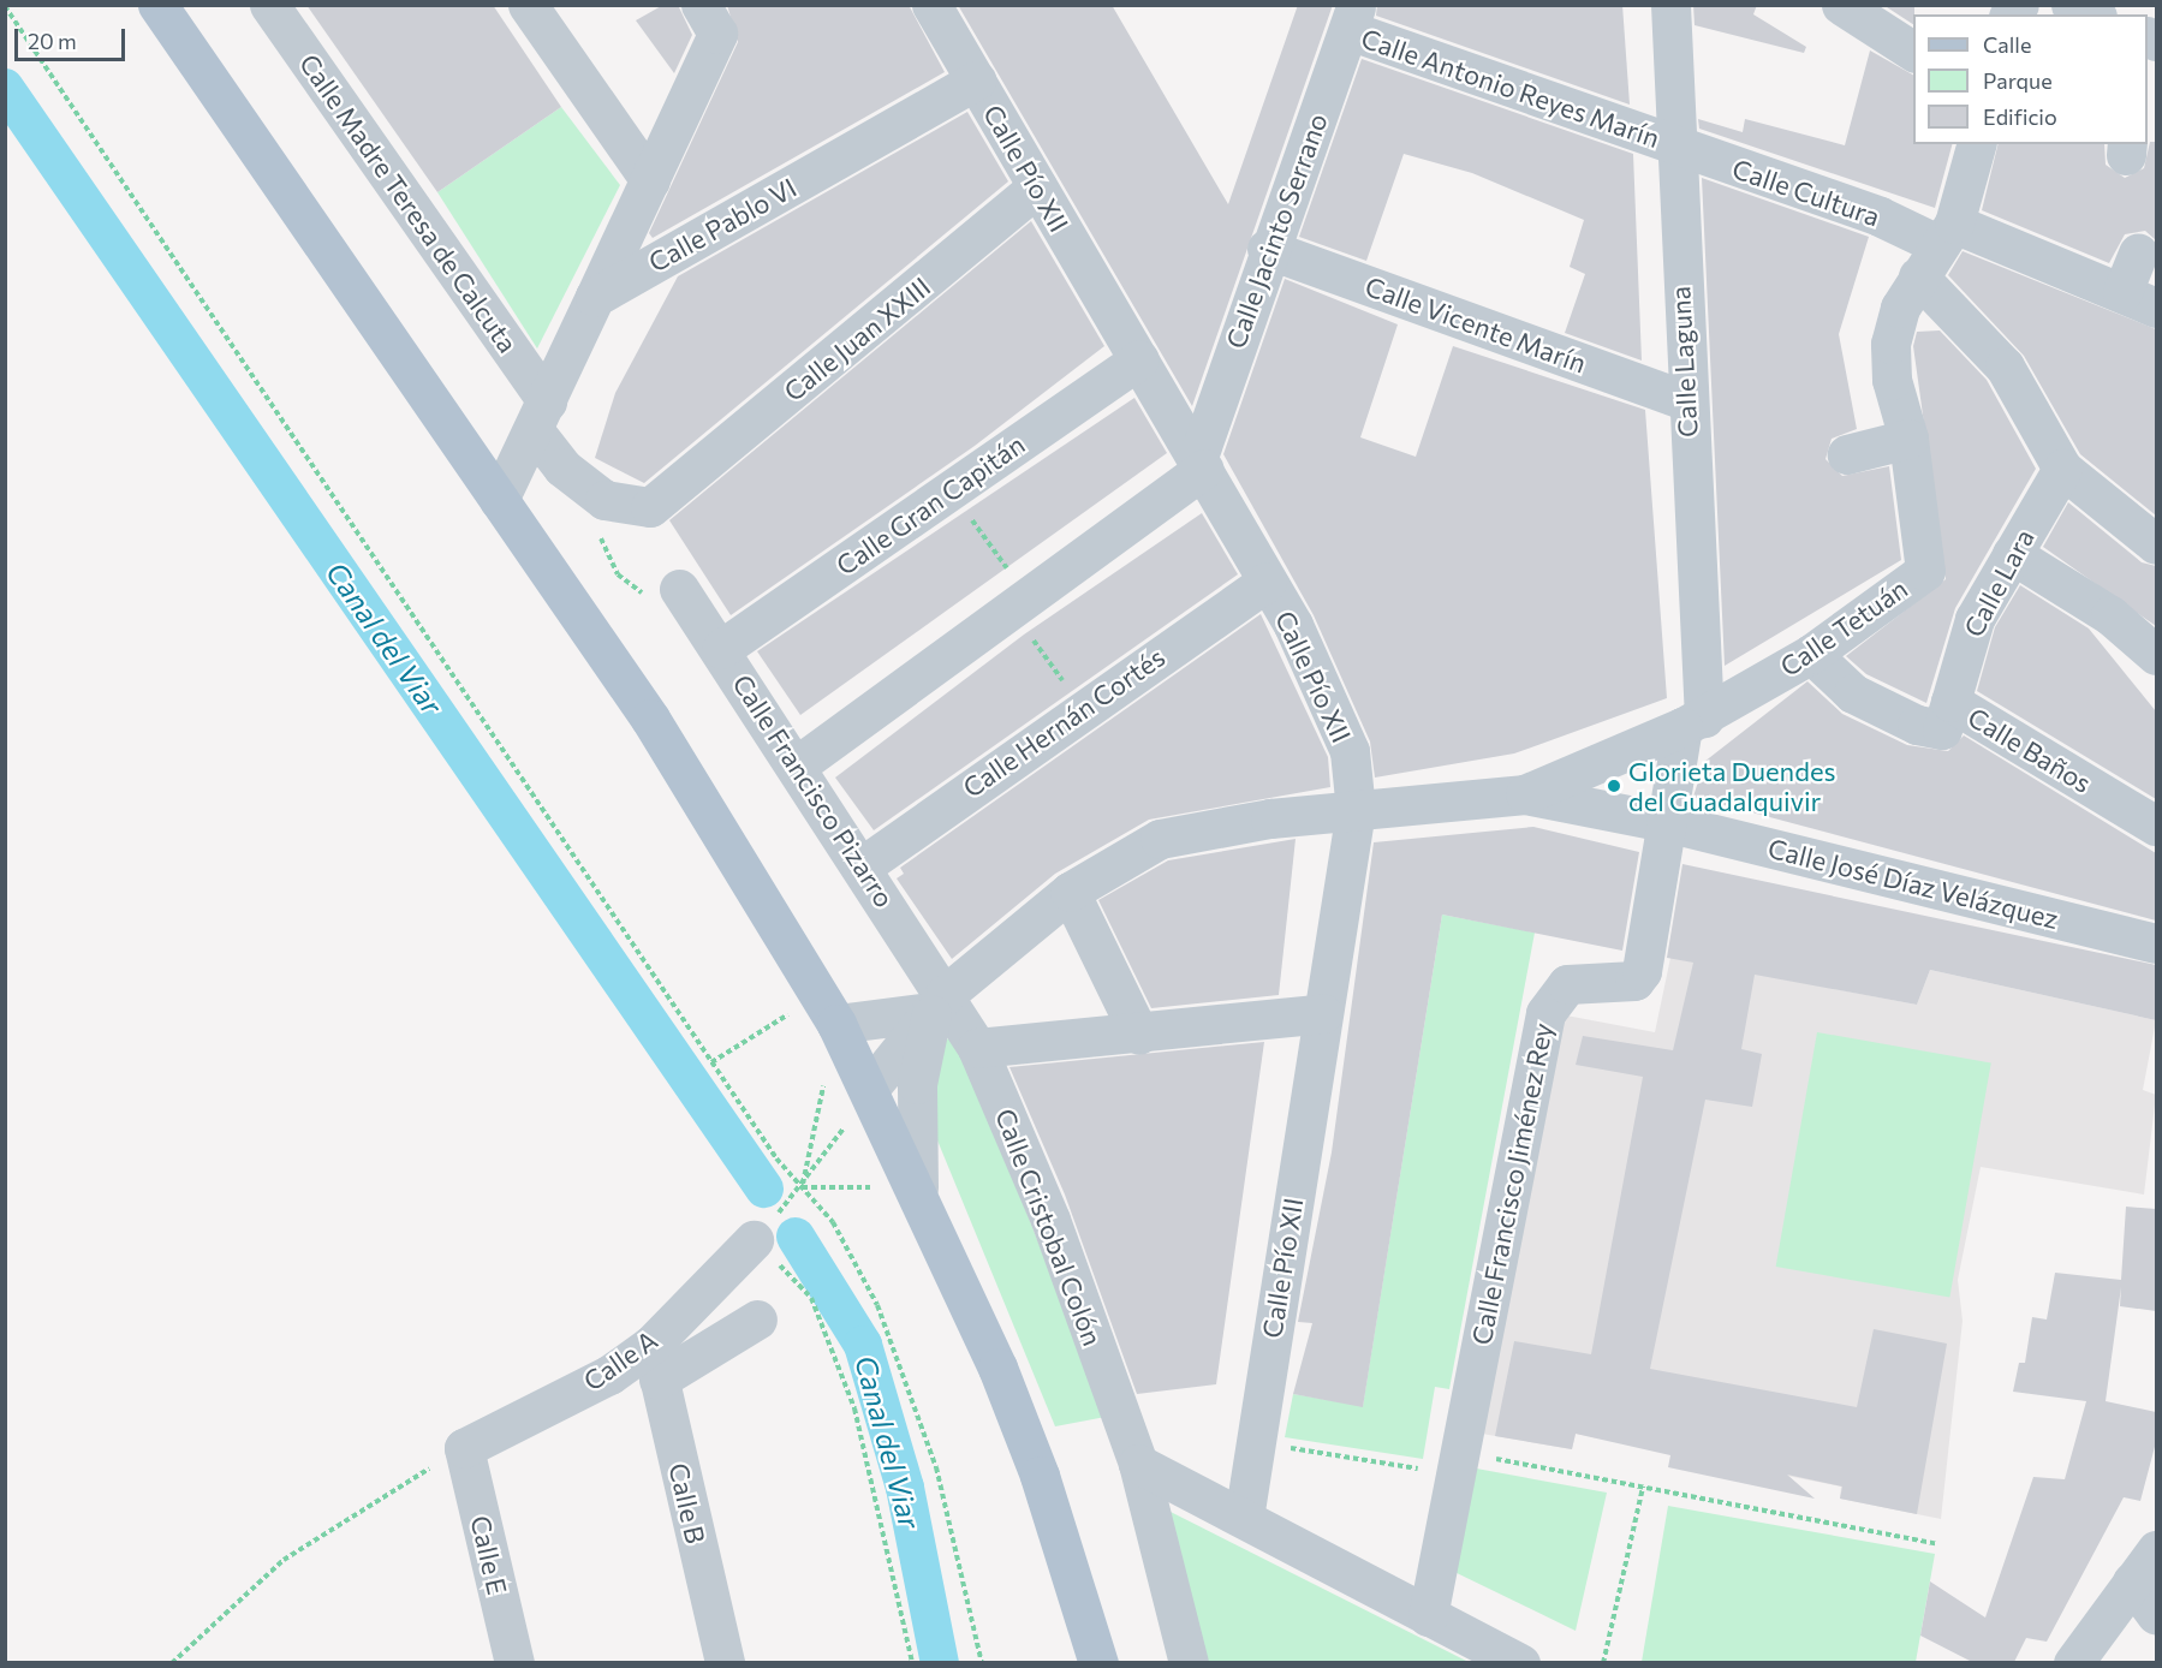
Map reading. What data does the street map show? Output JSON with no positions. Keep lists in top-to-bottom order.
{
  "streets": {
    "street": [
      "Calle Antonio Reyes Marín",
      "Calle Pío XII",
      "Calle Cultura",
      "Calle Madre Teresa de Calcuta",
      "Calle Pablo VI",
      "Calle Jacinto Serrano",
      "Calle Vicente Marín",
      "Calle Juan XXIII",
      "Calle Laguna",
      "Calle Gran Capitán",
      "Calle Lara",
      "Calle Tetuán",
      "Calle Hernán Cortés",
      "Calle Baños",
      "Calle Francisco Pizarro",
      "Calle José Díaz Velázquez",
      "Calle Francisco Jiménez Rey",
      "Calle Cristobal Colón",
      "Calle A",
      "Calle B",
      "Calle E"
    ]
  },
  "crossings": [
    ["Calle Antonio Reyes Marín", "Calle Cultura"],
    ["Calle Antonio Reyes Marín", "Calle Jacinto Serrano"],
    ["Calle Antonio Reyes Marín", "Calle Laguna"],
    ["Calle Pío XII", "Calle Pablo VI"],
    ["Calle Pío XII", "Calle Jacinto Serrano"],
    ["Calle Pío XII", "Calle Juan XXIII"],
    ["Calle Pío XII", "Calle Gran Capitán"],
    ["Calle Pío XII", "Calle Hernán Cortés"],
    ["Calle Pío XII", "Calle José Díaz Velázquez"],
    ["Calle Cultura", "Calle Laguna"],
    ["Calle Cultura", "Calle Tetuán"],
    ["Calle Madre Teresa de Calcuta", "Calle Juan XXIII"],
    ["Calle Jacinto Serrano", "Calle Vicente Marín"],
    ["Calle Vicente Marín", "Calle Laguna"],
    ["Calle Laguna", "Calle Tetuán"],
    ["Calle Laguna", "Calle José Díaz Velázquez"],
    ["Calle Gran Capitán", "Calle Francisco Pizarro"],
    ["Calle Lara", "Calle Baños"],
    ["Calle Tetuán", "Calle Baños"],
    ["Calle Tetuán", "Calle José Díaz Velázquez"],
    ["Calle Hernán Cortés", "Calle Francisco Pizarro"],
    ["Calle Francisco Pizarro", "Calle José Díaz Velázquez"],
    ["Calle Francisco Pizarro", "Calle Cristobal Colón"],
    ["Calle José Díaz Velázquez", "Calle Francisco Jiménez Rey"],
    ["Calle José Díaz Velázquez", "Calle Cristobal Colón"],
    ["Calle A", "Calle B"],
    ["Calle A", "Calle E"]
  ],
  "water": ["Canal del Viar"],
  "places": ["Glorieta Duendes del Guadalquivir"],
  "legend": ["Calle", "Parque", "Edificio"],
  "scale_bar": "20 m"
}
